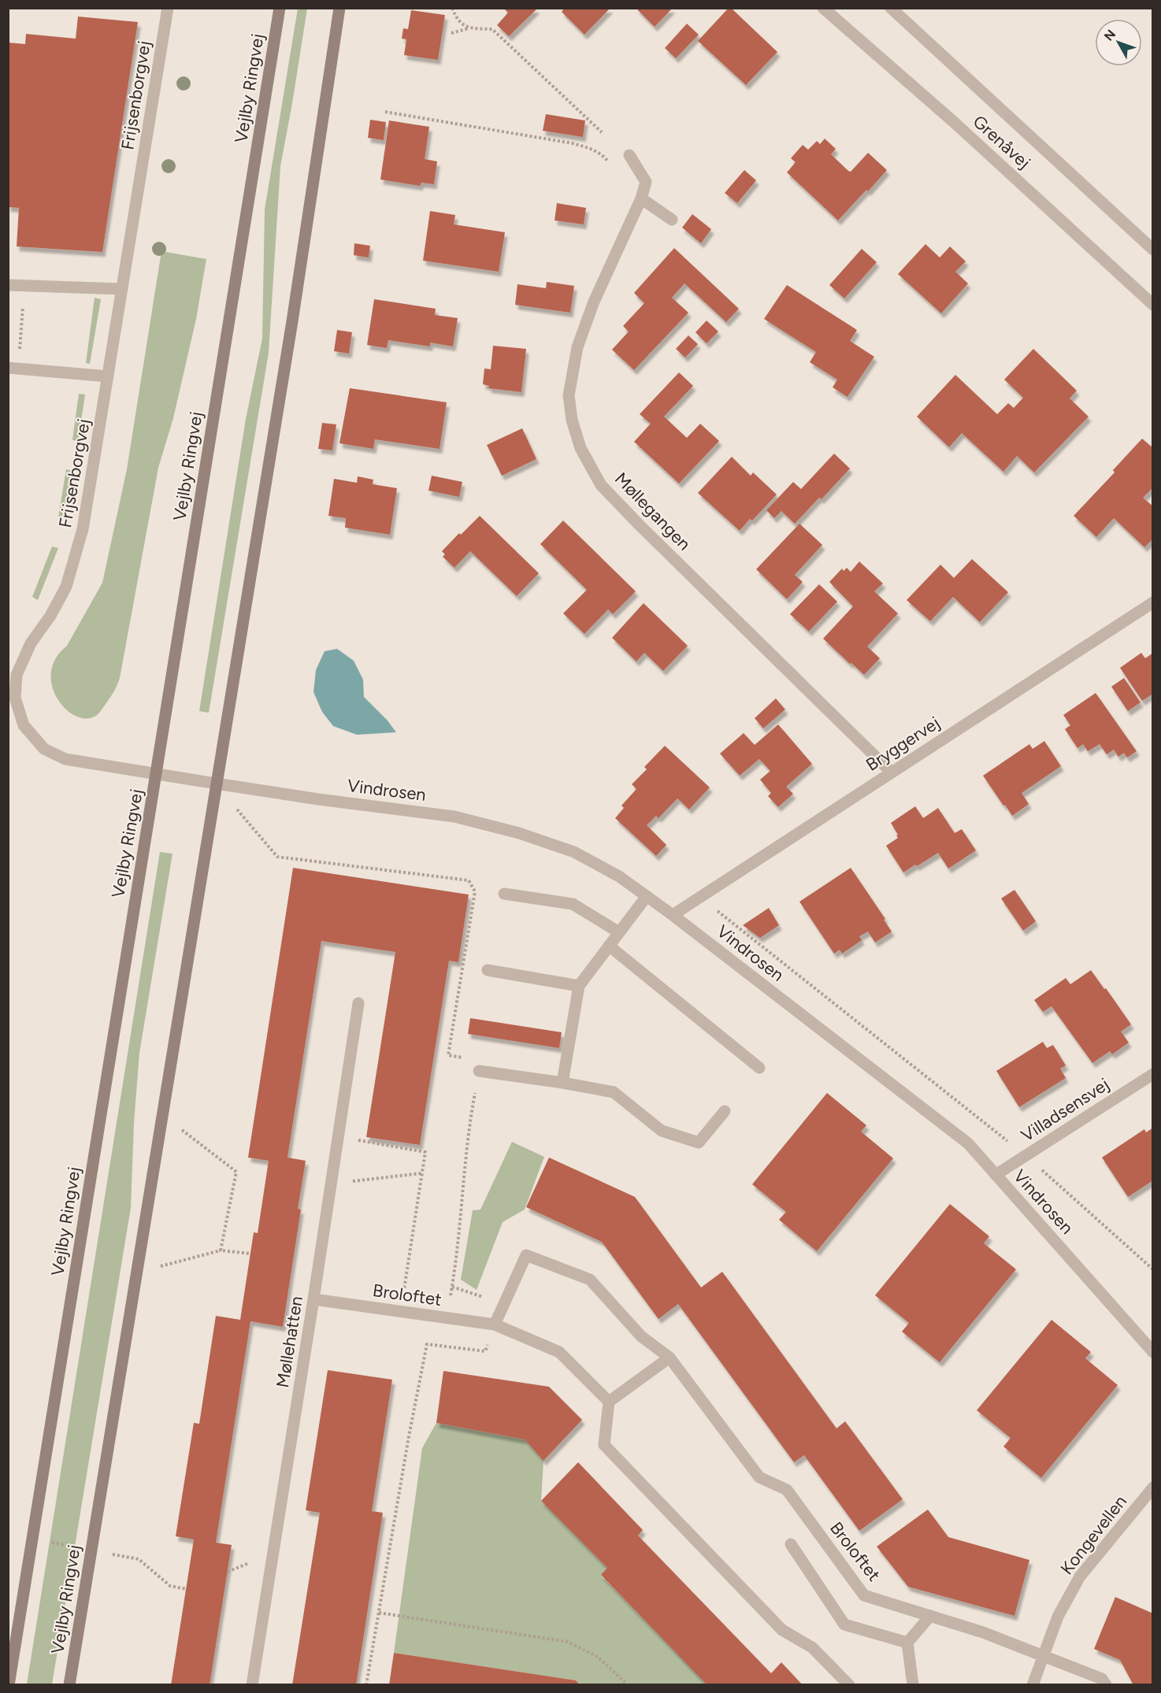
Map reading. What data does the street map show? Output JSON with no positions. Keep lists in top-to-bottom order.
{
  "streets": {
    "main road": ["Vejlby Ringvej"],
    "street": [
      "Frijsenborgvej",
      "Grenåvej",
      "Møllegangen",
      "Bryggervej",
      "Vindrosen",
      "Villadsensvej",
      "Broloftet",
      "Møllehatten",
      "Kongevellen"
    ]
  },
  "crossings": [
    ["Vejlby Ringvej", "Frijsenborgvej"],
    ["Vejlby Ringvej", "Vindrosen"],
    ["Frijsenborgvej", "Vindrosen"],
    ["Møllegangen", "Bryggervej"],
    ["Bryggervej", "Vindrosen"],
    ["Vindrosen", "Villadsensvej"],
    ["Broloftet", "Møllehatten"],
    ["Broloftet", "Kongevellen"]
  ],
  "north": "top left"
}
